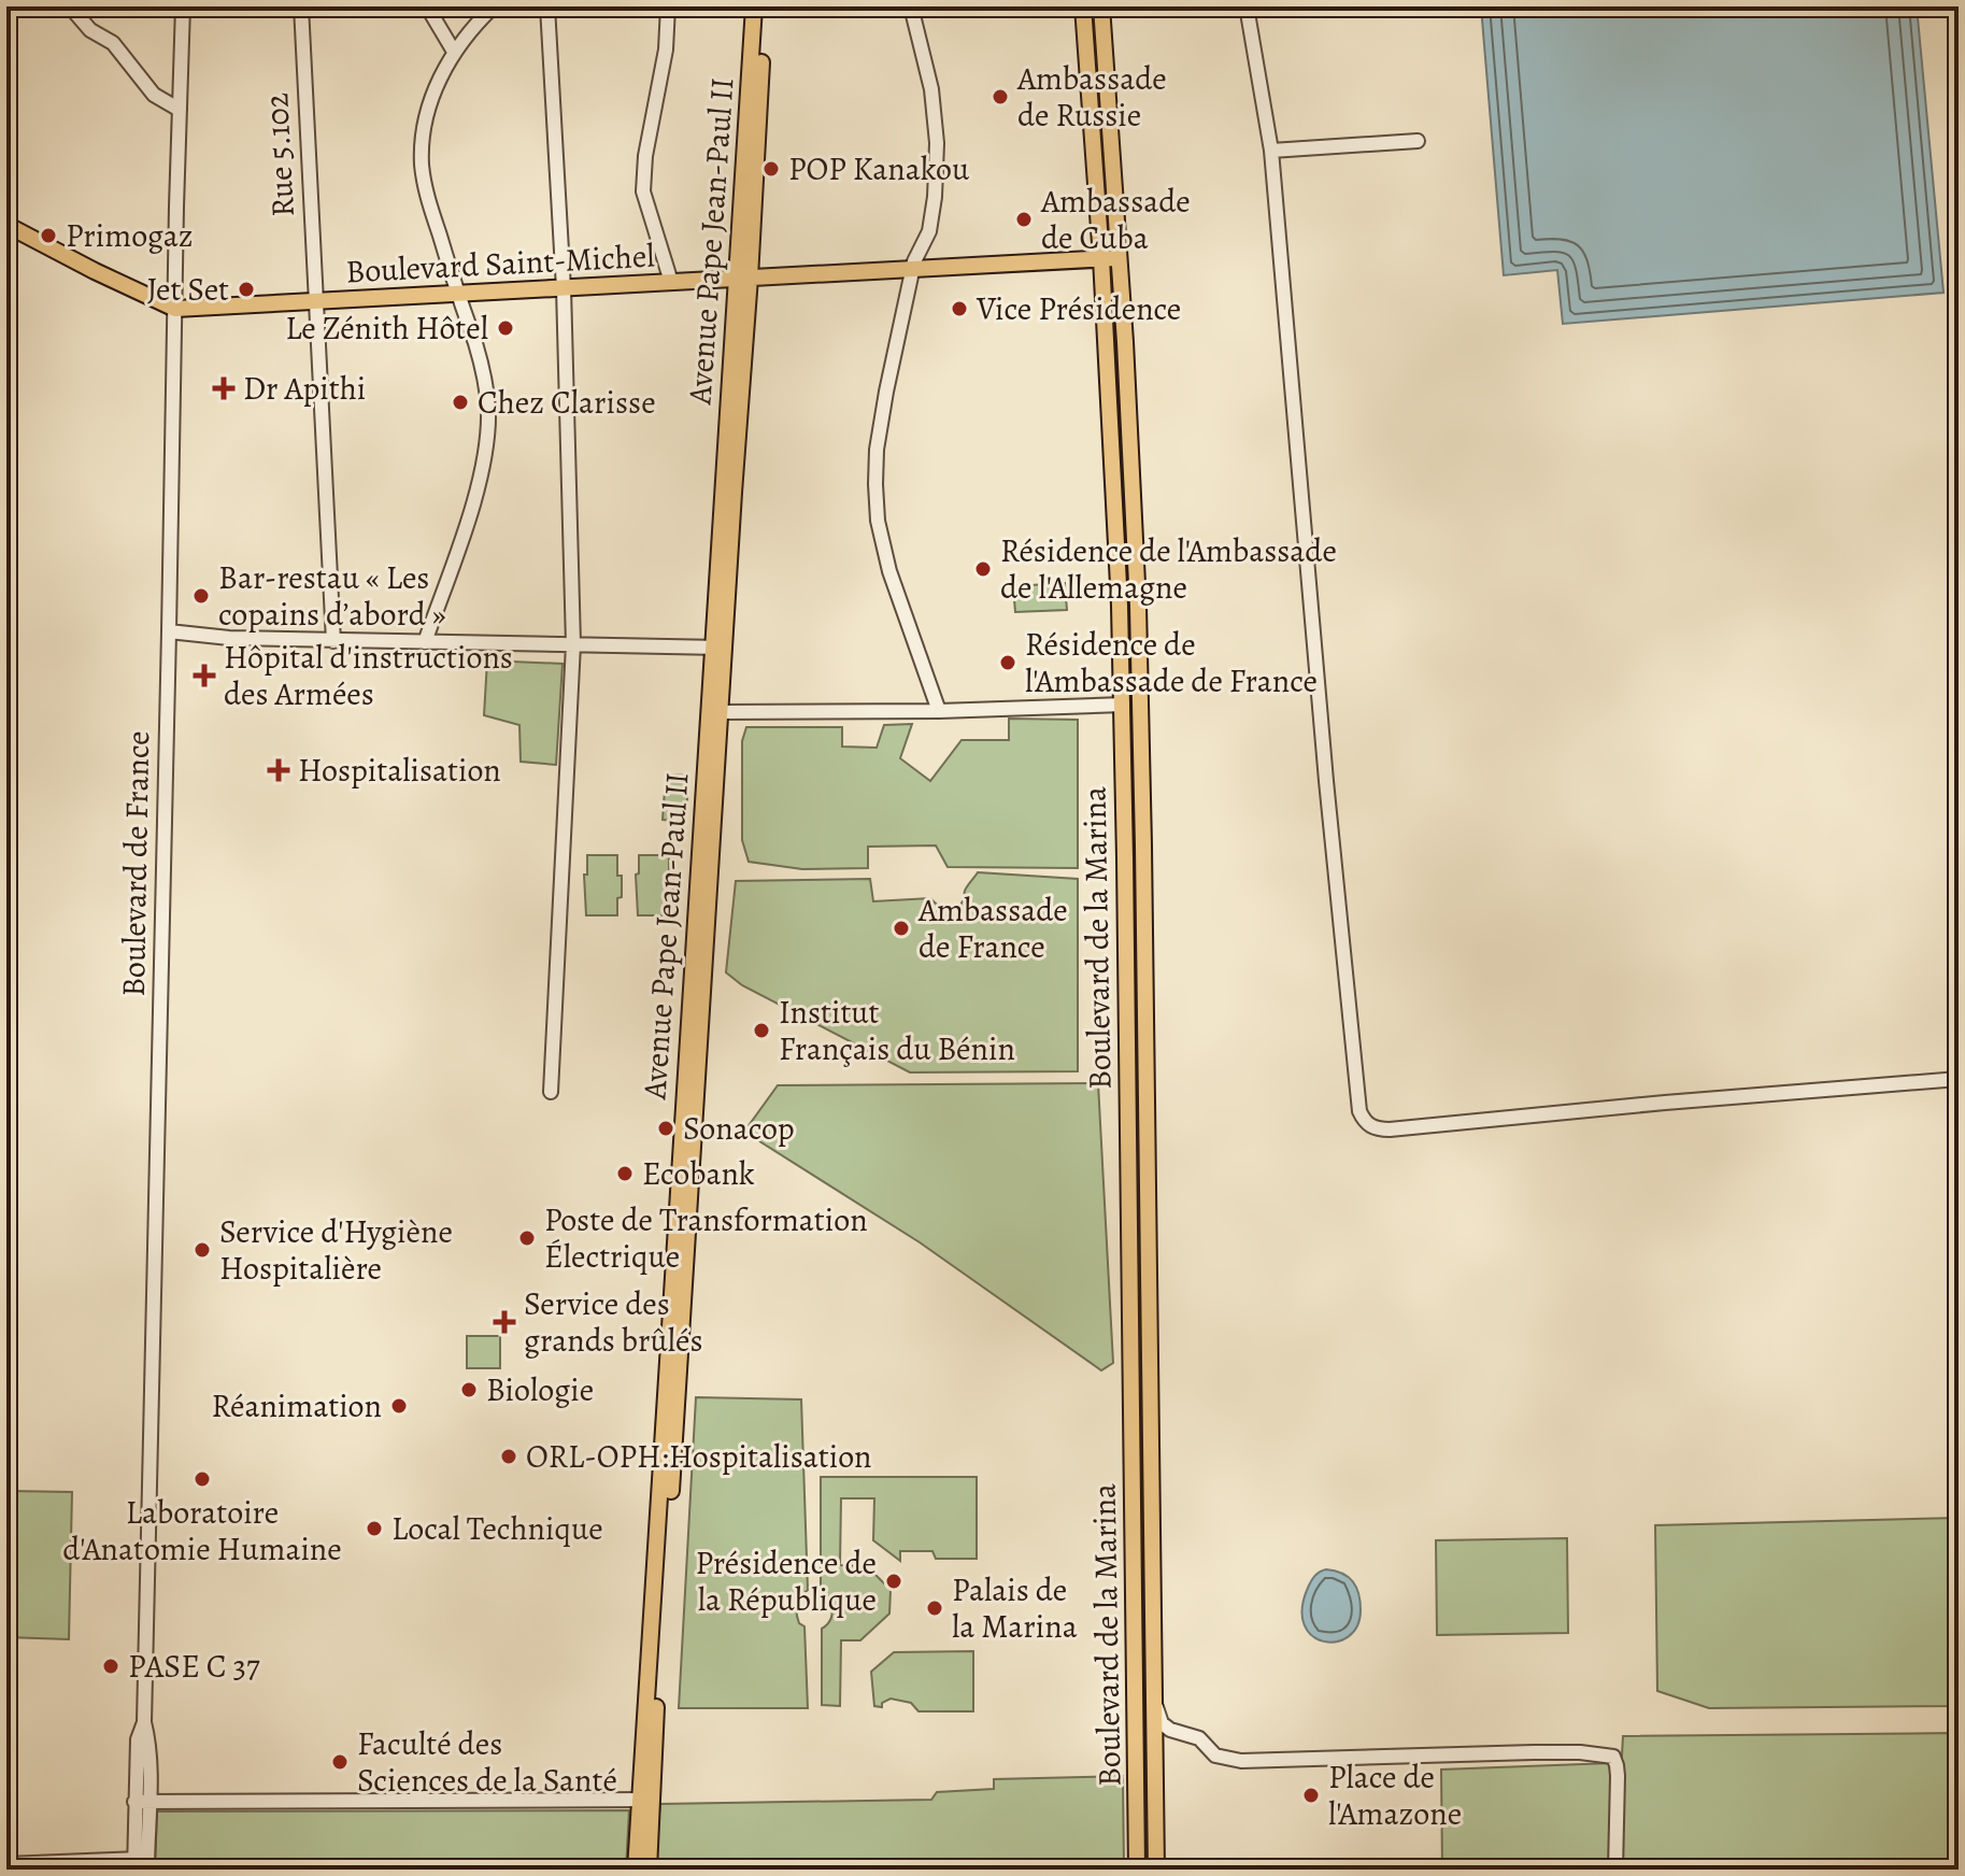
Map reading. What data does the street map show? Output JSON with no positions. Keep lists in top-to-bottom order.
{
  "streets": {
    "main road": ["Avenue Pape Jean-Paul II", "Boulevard Saint-Michel", "Boulevard de la Marina"],
    "street": ["Rue 5.102", "Boulevard de France"]
  },
  "crossings": [
    ["Rue 5.102", "Boulevard Saint-Michel"],
    ["Avenue Pape Jean-Paul II", "Boulevard Saint-Michel"],
    ["Boulevard Saint-Michel", "Boulevard de France"],
    ["Boulevard Saint-Michel", "Boulevard de la Marina"]
  ],
  "places": {
    "other": [
      "Ambassade de Russie",
      "POP Kanakou",
      "Ambassade de Cuba",
      "Primogaz",
      "Jet Set",
      "Vice Présidence",
      "Le Zénith Hôtel",
      "Chez Clarisse",
      "Résidence de l'Ambassade de l'Allemagne",
      "Bar-restau « Les copains d’abord »",
      "Résidence de l'Ambassade de France",
      "Ambassade de France",
      "Institut Français du Bénin",
      "Sonacop",
      "Ecobank",
      "Poste de Transformation Électrique",
      "Service d'Hygiène Hospitalière",
      "Biologie",
      "Réanimation",
      "ORL-OPH:Hospitalisation",
      "Laboratoire d'Anatomie Humaine",
      "Local Technique",
      "Présidence de la République",
      "Palais de la Marina",
      "PASE C 37",
      "Faculté des Sciences de la Santé",
      "Place de l'Amazone"
    ],
    "health": [
      "Dr Apithi",
      "Hôpital d'instructions des Armées",
      "Hospitalisation",
      "Service des grands brûlés"
    ]
  }
}
